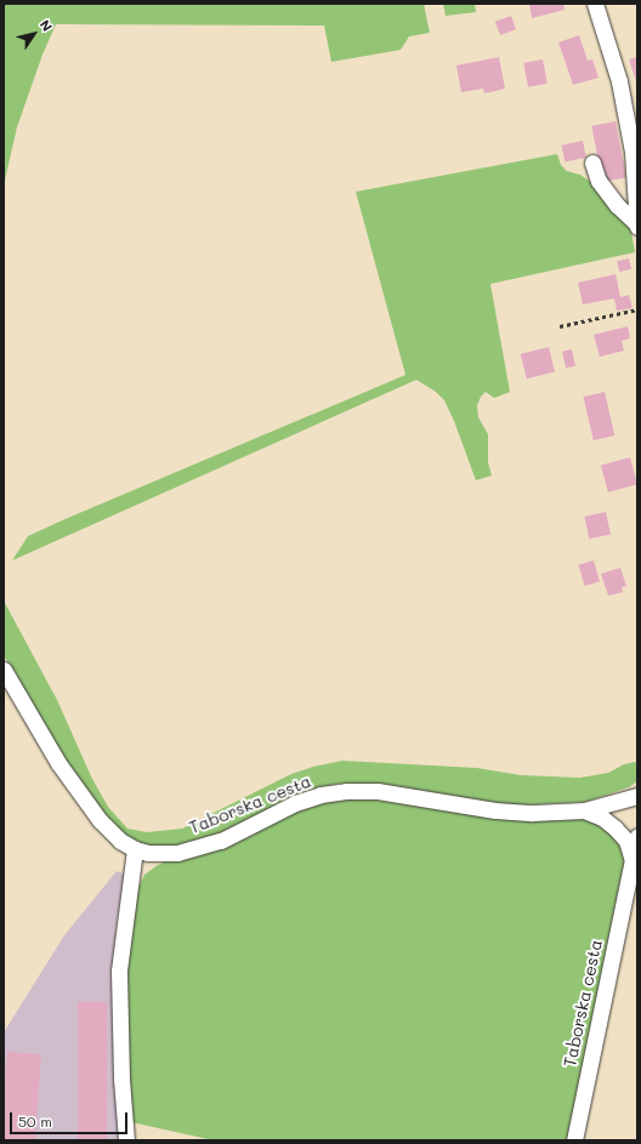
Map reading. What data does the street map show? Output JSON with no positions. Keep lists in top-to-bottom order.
{
  "streets": {
    "street": ["Taborska cesta"]
  },
  "scale_bar": "50 m",
  "north": "top right"
}
